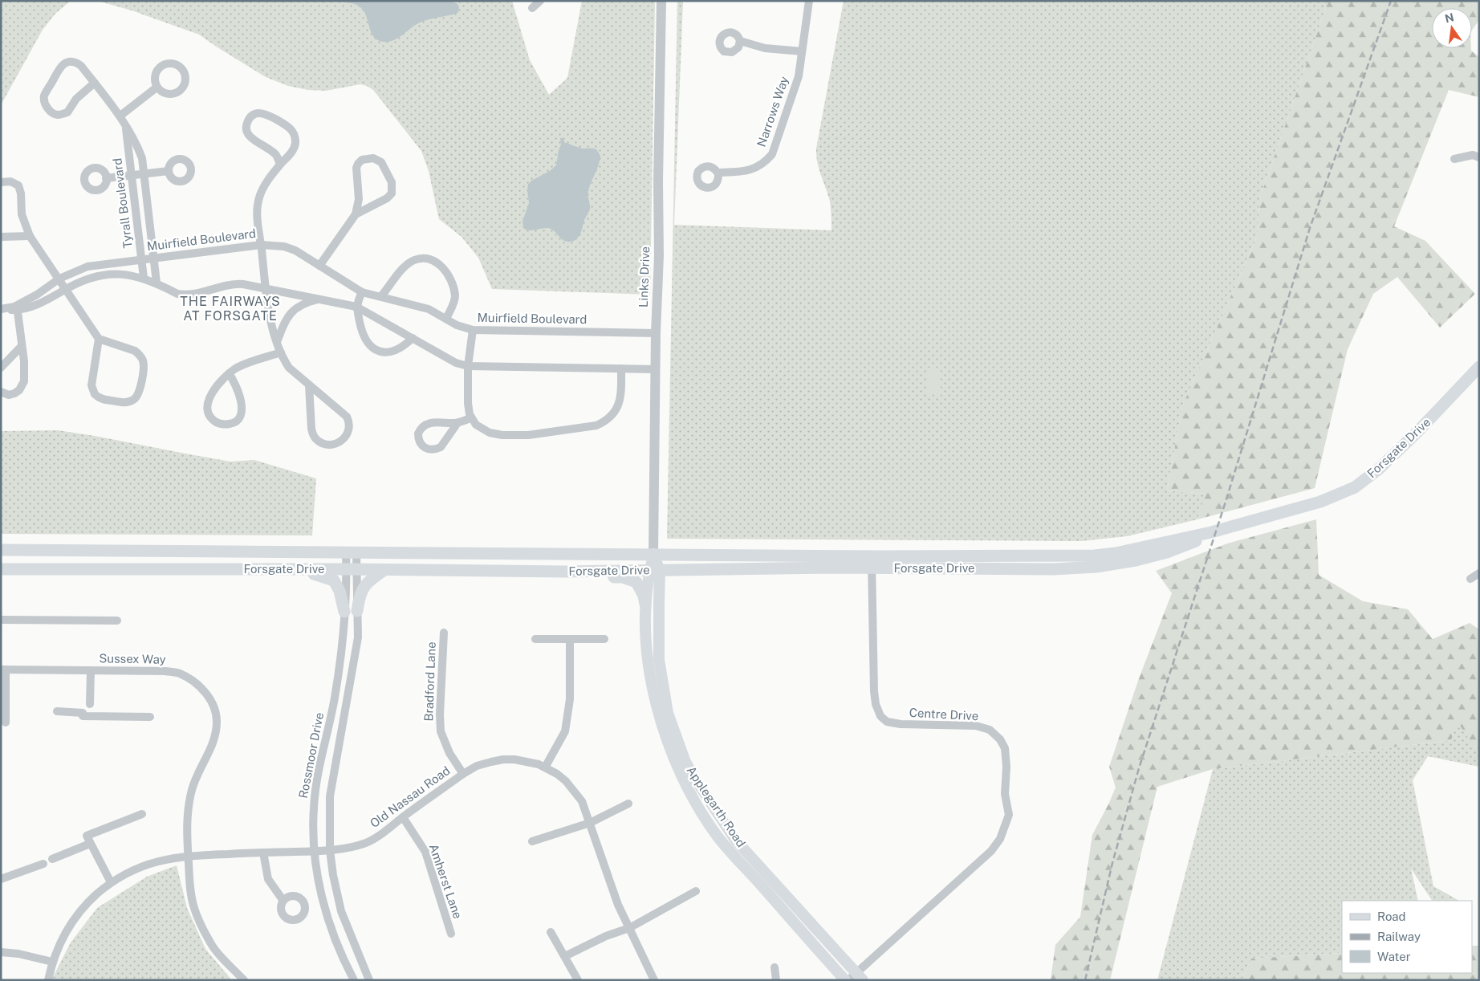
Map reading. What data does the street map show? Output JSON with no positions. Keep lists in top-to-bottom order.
{
  "streets": {
    "main road": ["Forsgate Drive", "Applegarth Road"],
    "street": [
      "Narrows Way",
      "Tyrall Boulevard",
      "Muirfield Boulevard",
      "Links Drive",
      "Sussex Way",
      "Bradford Lane",
      "Centre Drive",
      "Rossmoor Drive",
      "Old Nassau Road",
      "Amherst Lane"
    ]
  },
  "crossings": [
    ["Tyrall Boulevard", "Muirfield Boulevard"],
    ["Muirfield Boulevard", "Links Drive"],
    ["Links Drive", "Forsgate Drive"],
    ["Links Drive", "Applegarth Road"],
    ["Forsgate Drive", "Centre Drive"],
    ["Forsgate Drive", "Rossmoor Drive"],
    ["Forsgate Drive", "Applegarth Road"],
    ["Sussex Way", "Old Nassau Road"],
    ["Bradford Lane", "Old Nassau Road"],
    ["Centre Drive", "Applegarth Road"],
    ["Rossmoor Drive", "Old Nassau Road"],
    ["Old Nassau Road", "Amherst Lane"]
  ],
  "districts": ["THE FAIRWAYS AT FORSGATE"],
  "legend": ["Road", "Railway", "Water"],
  "north": "top"
}
